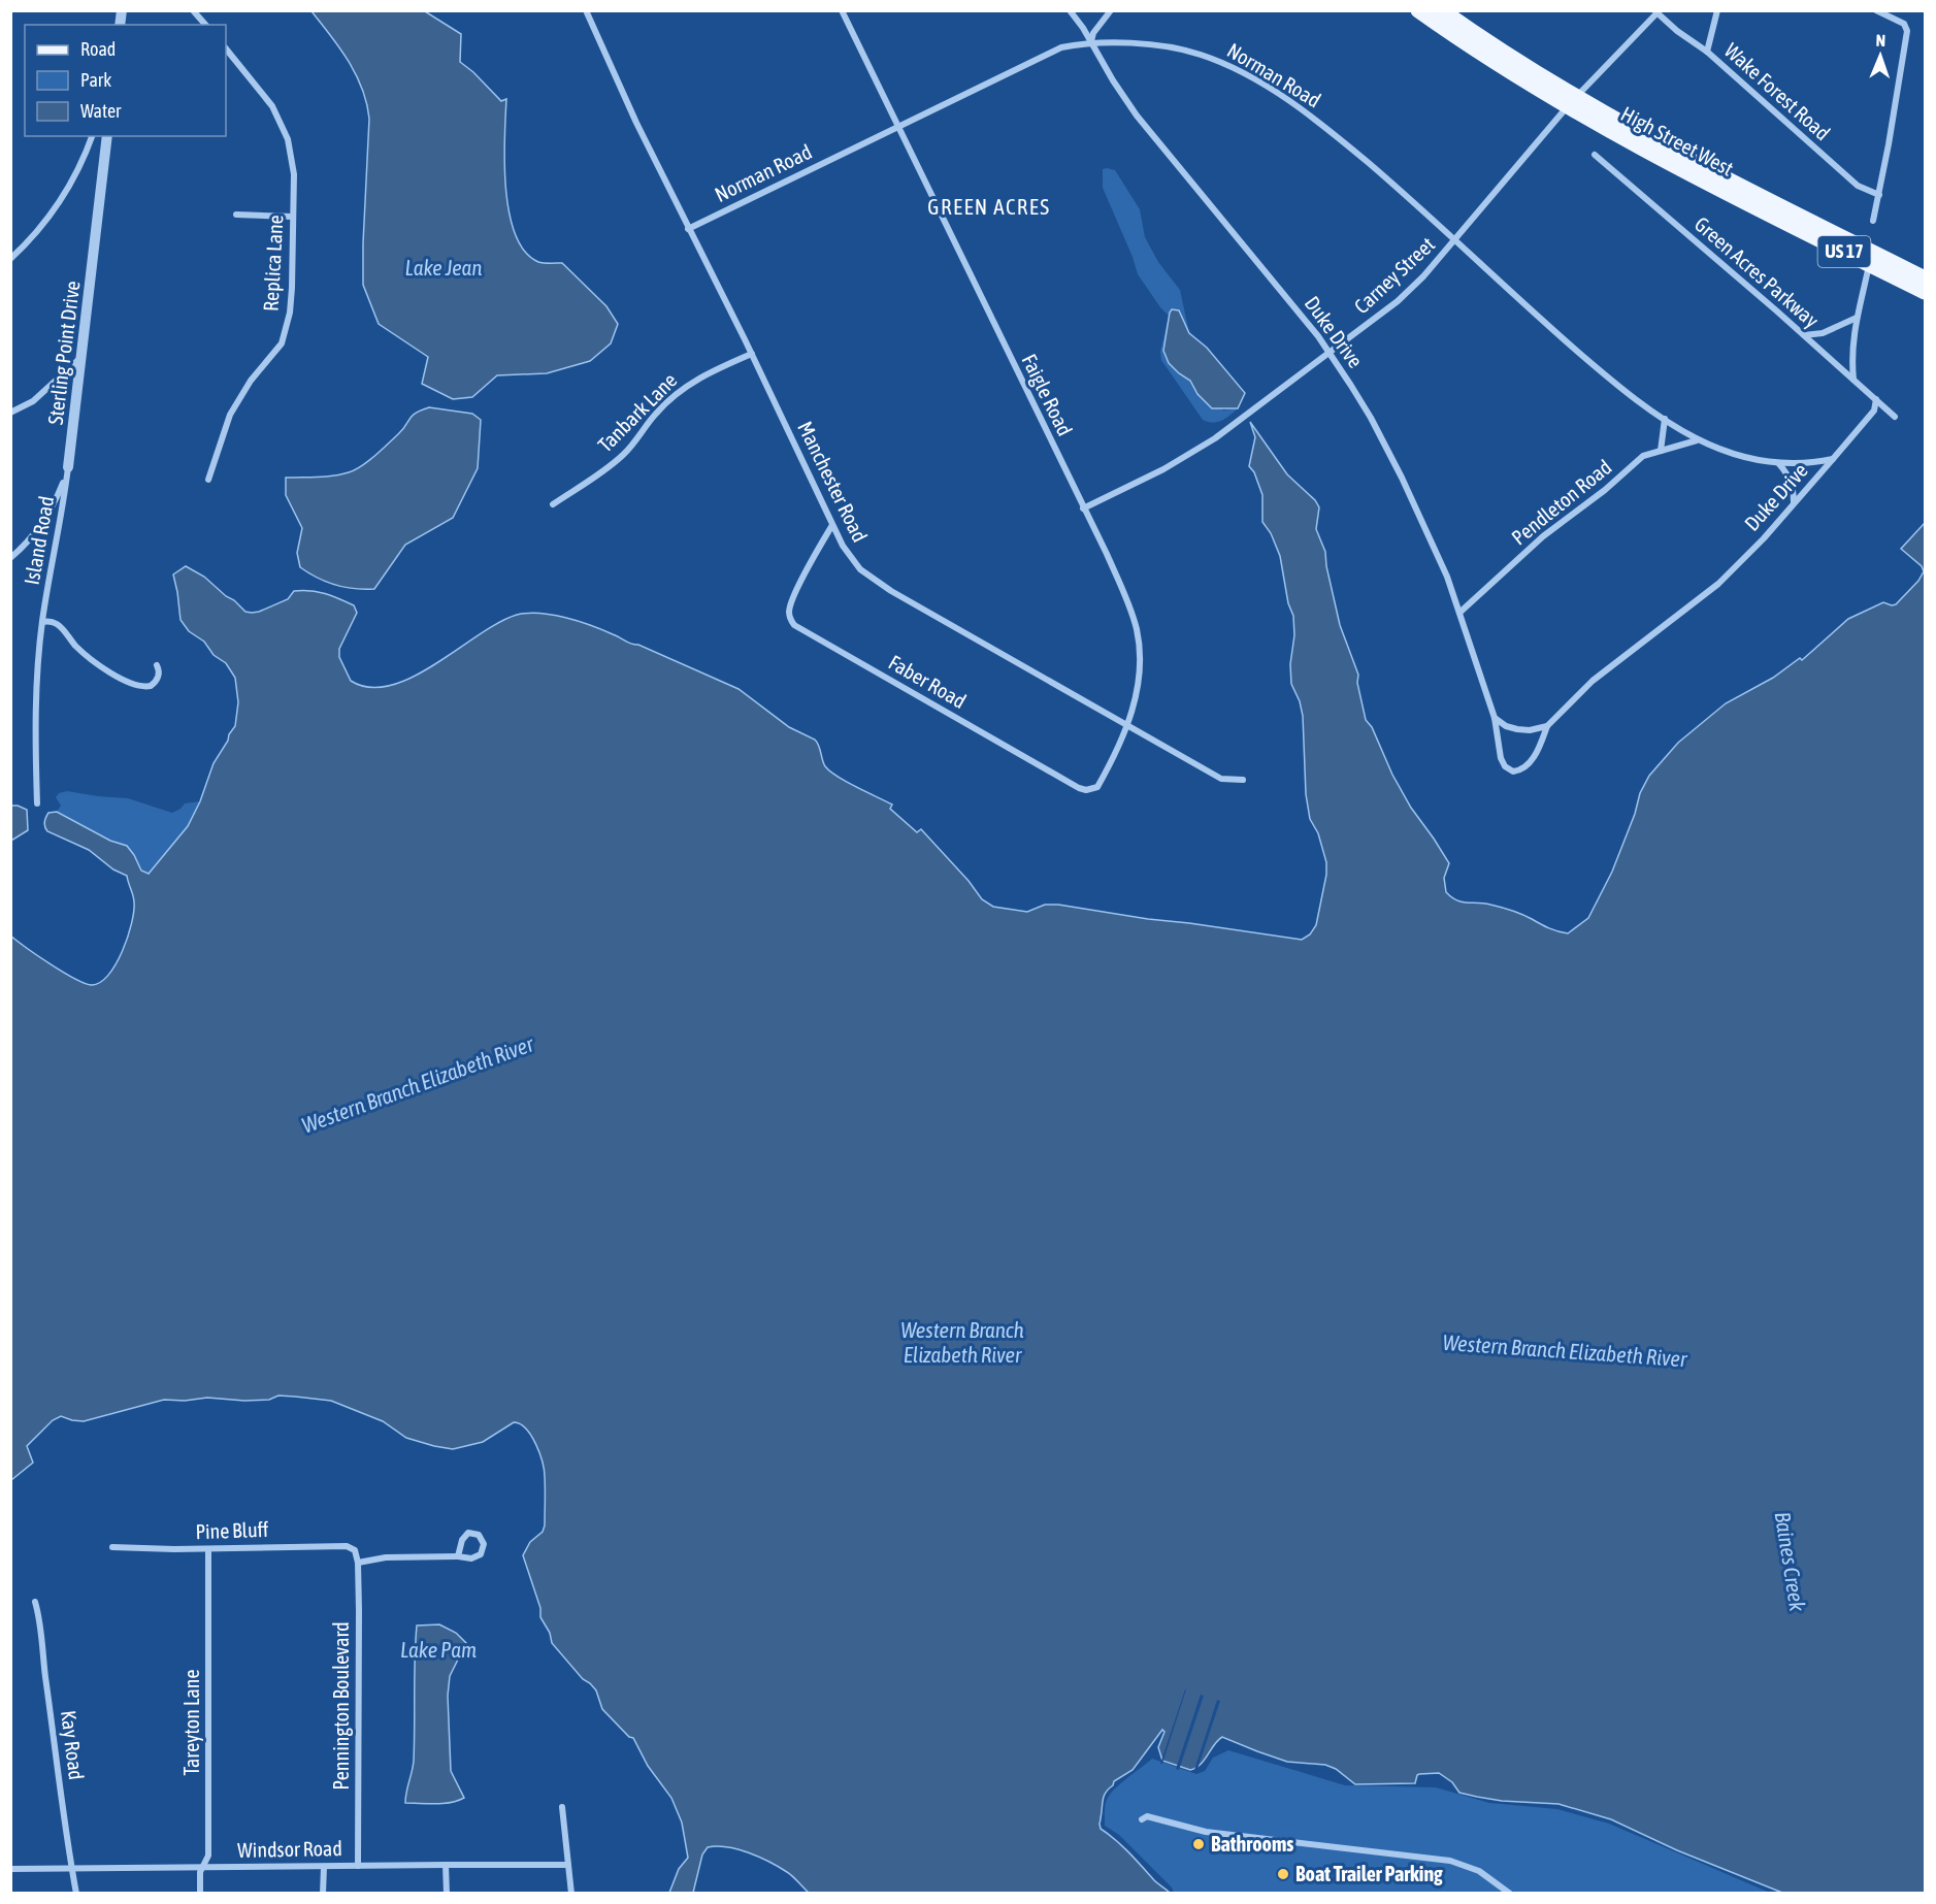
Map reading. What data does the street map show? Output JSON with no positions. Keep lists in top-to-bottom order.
{
  "streets": {
    "main road": ["High Street West", "US 17"],
    "street": [
      "Norman Road",
      "Wake Forest Road",
      "Replica Lane",
      "Green Acres Parkway",
      "Carney Street",
      "Duke Drive",
      "Sterling Point Drive",
      "Faigle Road",
      "Tanbark Lane",
      "Manchester Road",
      "Pendleton Road",
      "Island Road",
      "Faber Road",
      "Pine Bluff",
      "Pennington Boulevard",
      "Tareyton Lane",
      "Kay Road",
      "Windsor Road"
    ]
  },
  "crossings": [
    ["Norman Road", "Carney Street"],
    ["Norman Road", "Duke Drive"],
    ["Norman Road", "Faigle Road"],
    ["Norman Road", "Manchester Road"],
    ["Norman Road", "Pendleton Road"],
    ["Wake Forest Road", "Carney Street"],
    ["High Street West", "Carney Street"],
    ["Green Acres Parkway", "Duke Drive"],
    ["Carney Street", "Duke Drive"],
    ["Carney Street", "Faigle Road"],
    ["Duke Drive", "Pendleton Road"],
    ["Sterling Point Drive", "Island Road"],
    ["Faigle Road", "Manchester Road"],
    ["Faigle Road", "Faber Road"],
    ["Tanbark Lane", "Manchester Road"],
    ["Manchester Road", "Faber Road"],
    ["Pine Bluff", "Pennington Boulevard"],
    ["Pine Bluff", "Tareyton Lane"],
    ["Pennington Boulevard", "Windsor Road"],
    ["Tareyton Lane", "Windsor Road"],
    ["Kay Road", "Windsor Road"]
  ],
  "districts": ["GREEN ACRES"],
  "water": [
    "Lake Jean",
    "Western Branch Elizabeth River",
    "Baines Creek",
    "Lake Pam"
  ],
  "places": ["Bathrooms", "Boat Trailer Parking"],
  "legend": ["Road", "Park", "Water"],
  "north": "top"
}
